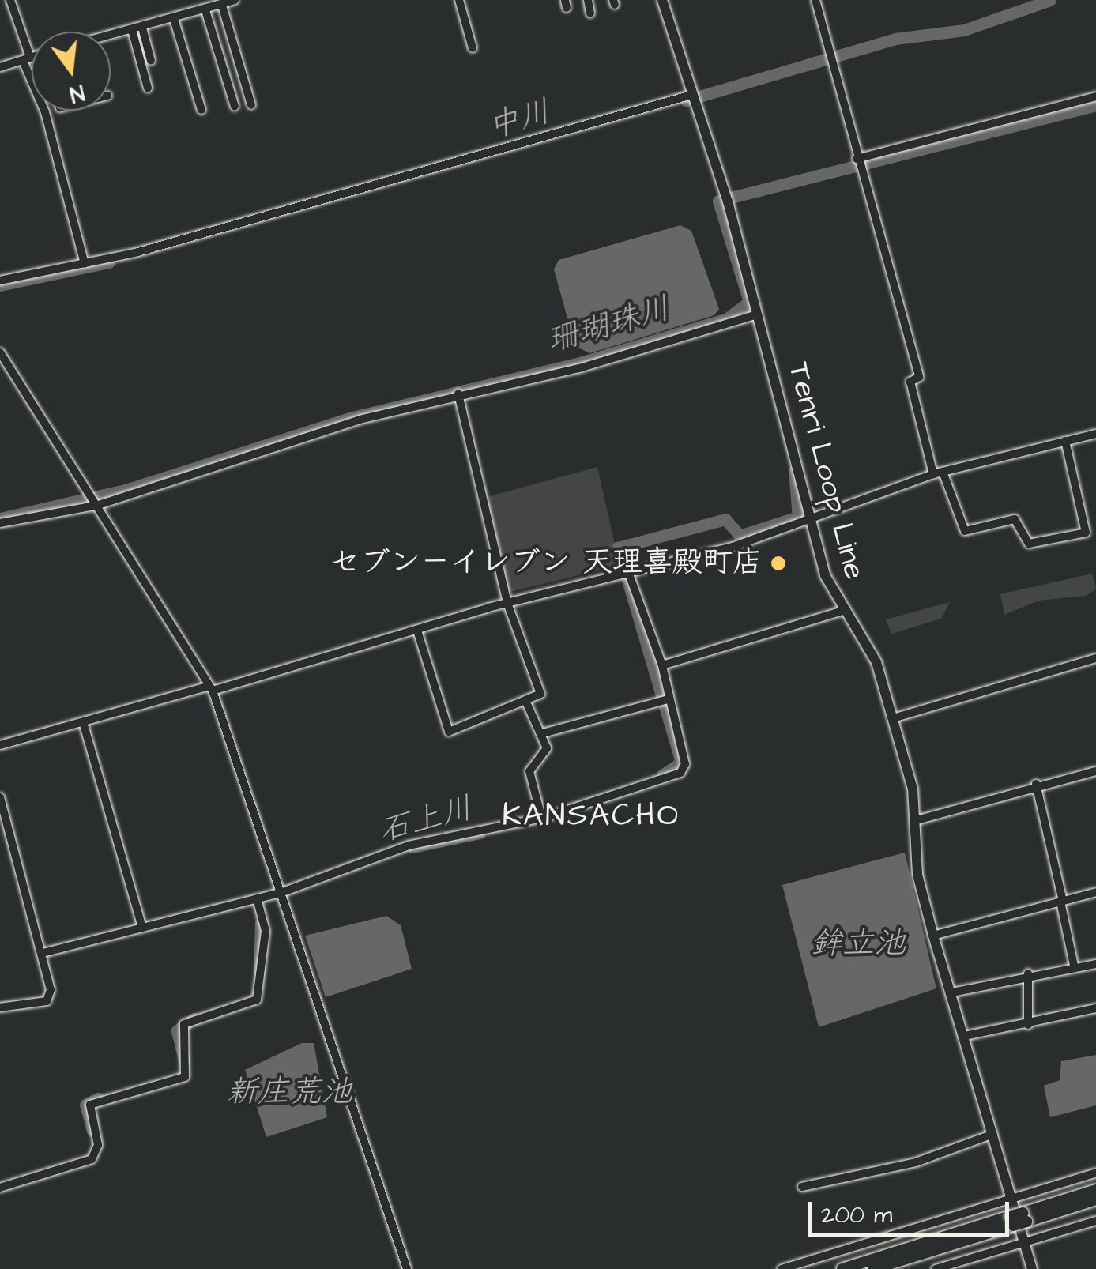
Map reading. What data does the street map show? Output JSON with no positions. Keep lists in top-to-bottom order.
{
  "streets": {
    "main road": ["Tenri Loop Line"]
  },
  "districts": ["KANSACHO"],
  "water": [
    "中川",
    "珊瑚珠川",
    "石上川",
    "鉾立池",
    "新庄荒池"
  ],
  "places": ["セブン－イレブン 天理喜殿町店"],
  "scale_bar": "200 m",
  "north": "bottom"
}
